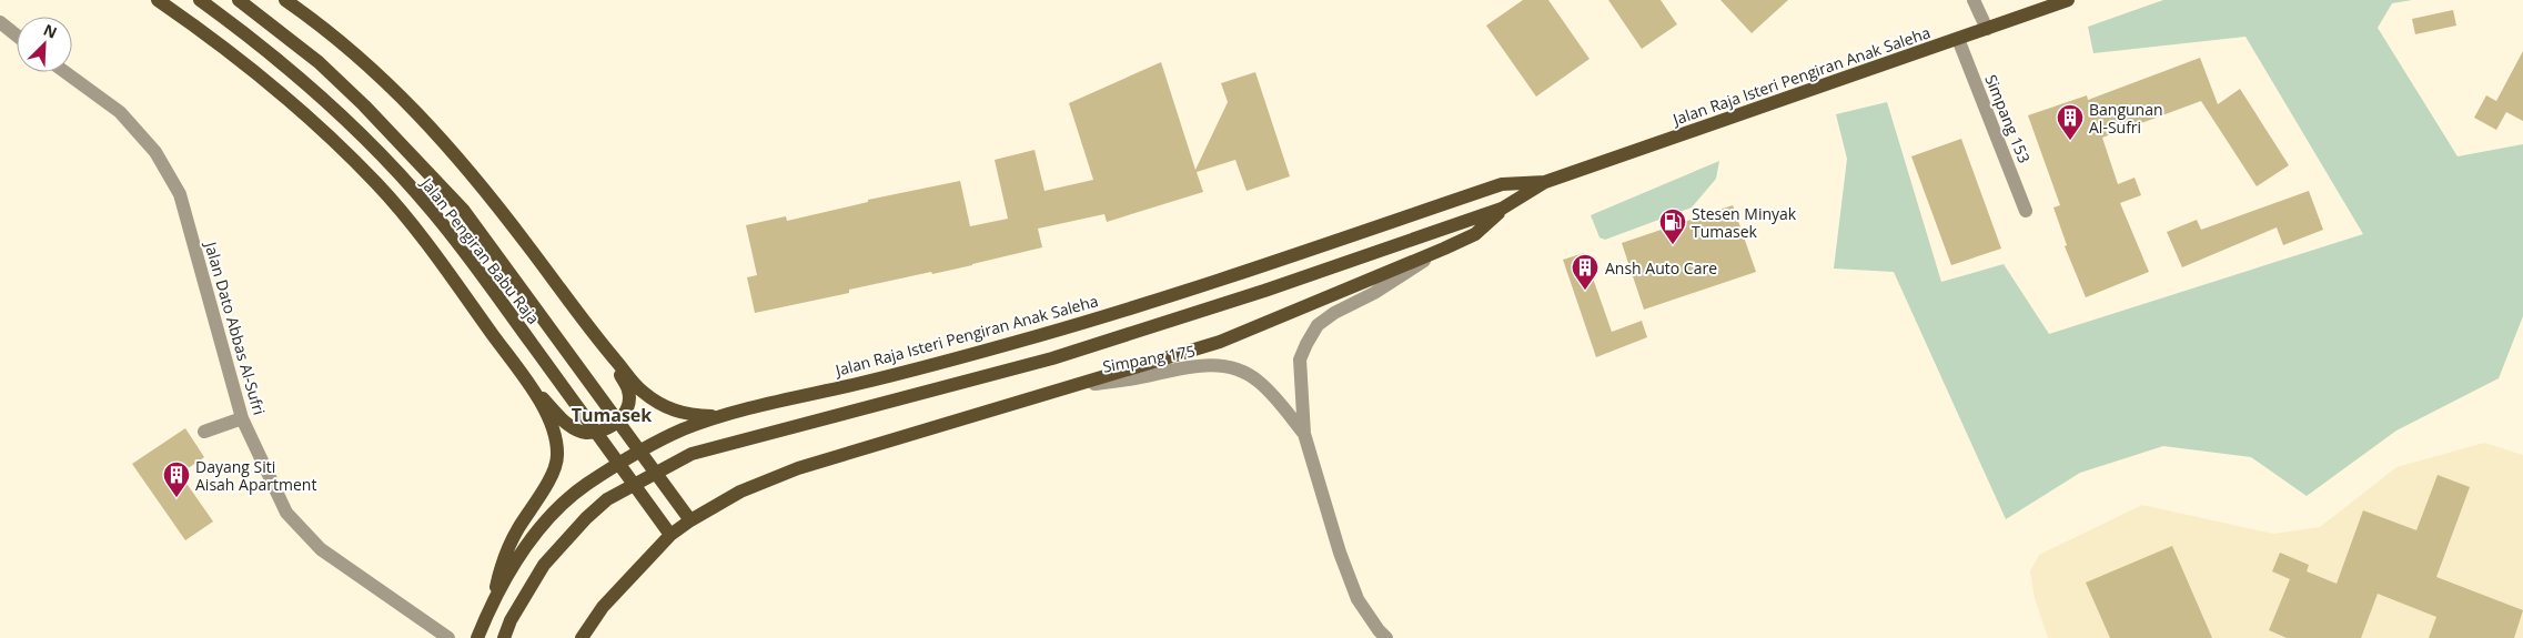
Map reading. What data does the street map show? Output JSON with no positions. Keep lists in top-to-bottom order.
{
  "streets": {
    "main road": ["Jalan Raja Isteri Pengiran Anak Saleha", "Jalan Pengiran Babu Raja"],
    "street": ["Simpang 153", "Jalan Dato Abbas Al-Sufri", "Simpang 175"]
  },
  "crossings": [
    ["Jalan Raja Isteri Pengiran Anak Saleha", "Simpang 153"]
  ],
  "districts": ["Tumasek"],
  "places": {
    "building": ["Bangunan Al-Sufri", "Ansh Auto Care", "Dayang Siti Aisah Apartment"],
    "fuel station": ["Stesen Minyak Tumasek"]
  },
  "north": "top right"
}
